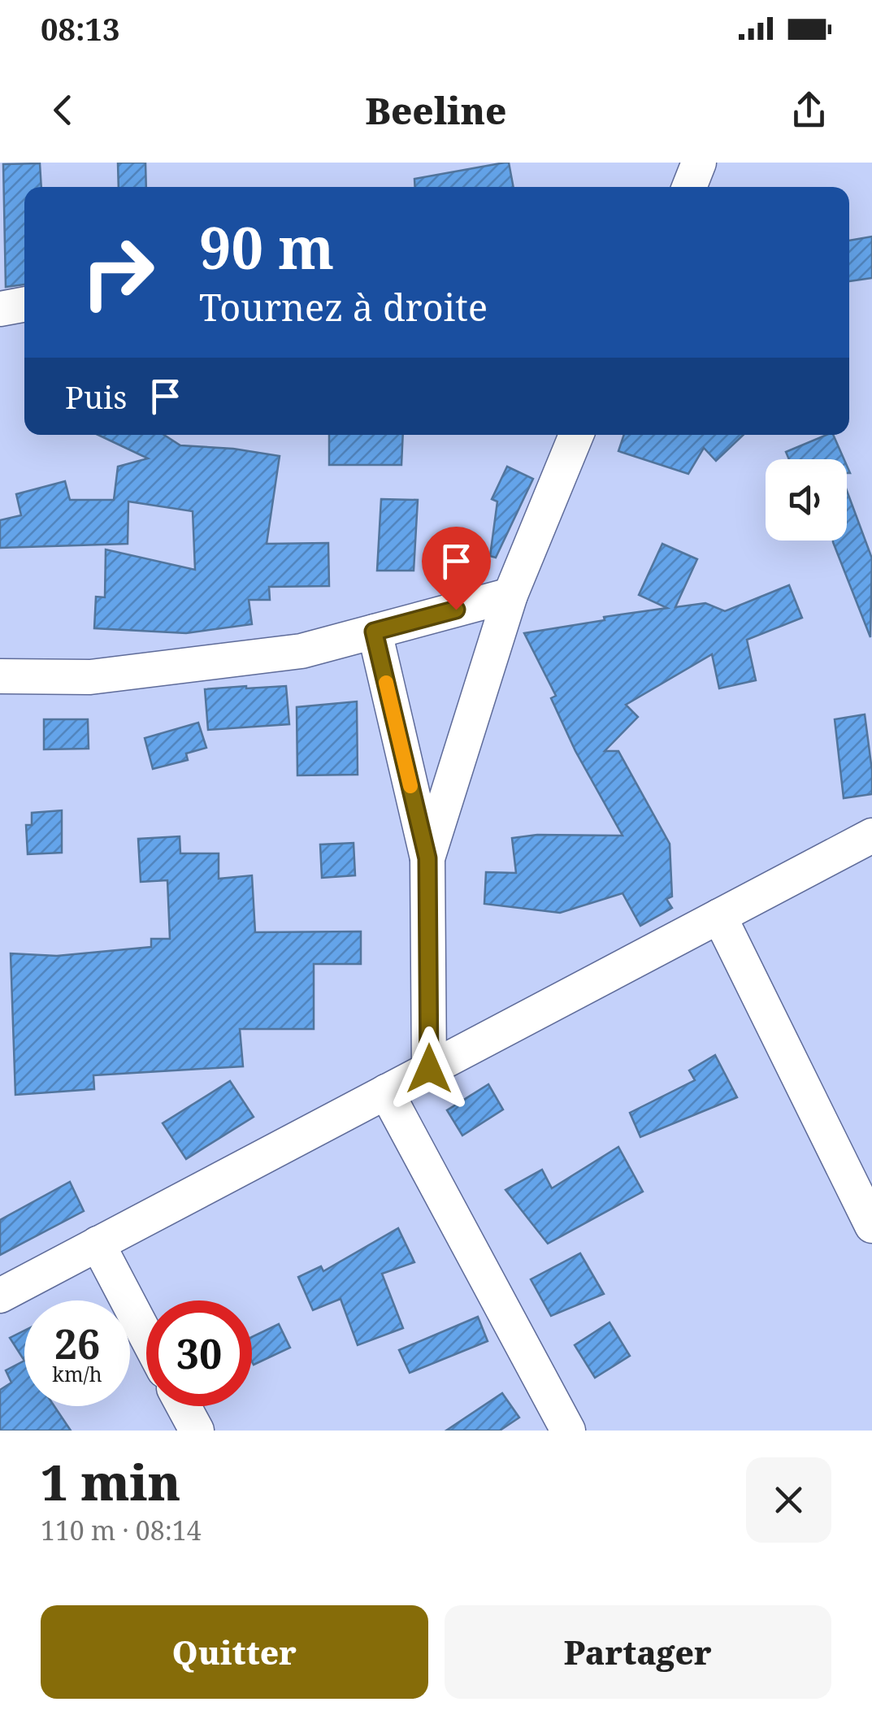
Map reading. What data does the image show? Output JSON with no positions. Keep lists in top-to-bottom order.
{
  "page": {
    "status": "08:13",
    "header": "Beeline",
    "turn": ["90 m", "Tournez à droite"],
    "then": "Puis",
    "speed": "26 km/h",
    "limit": "30",
    "heading": ["1 min", "110 m · 08:14"],
    "buttons": ["Quitter", "Partager"]
  }
}
